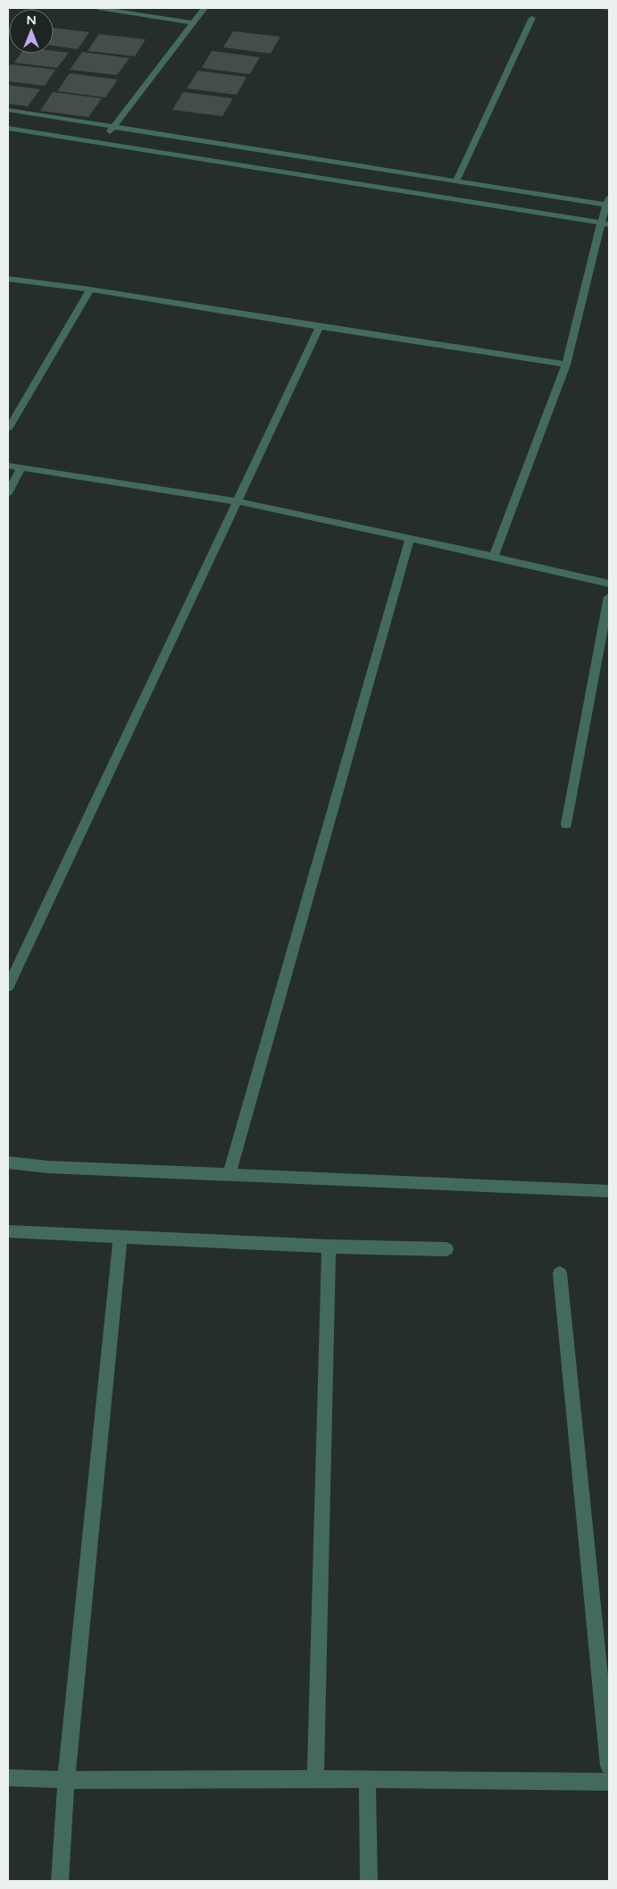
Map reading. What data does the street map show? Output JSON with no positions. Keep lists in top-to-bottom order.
{
  "north": "top"
}
